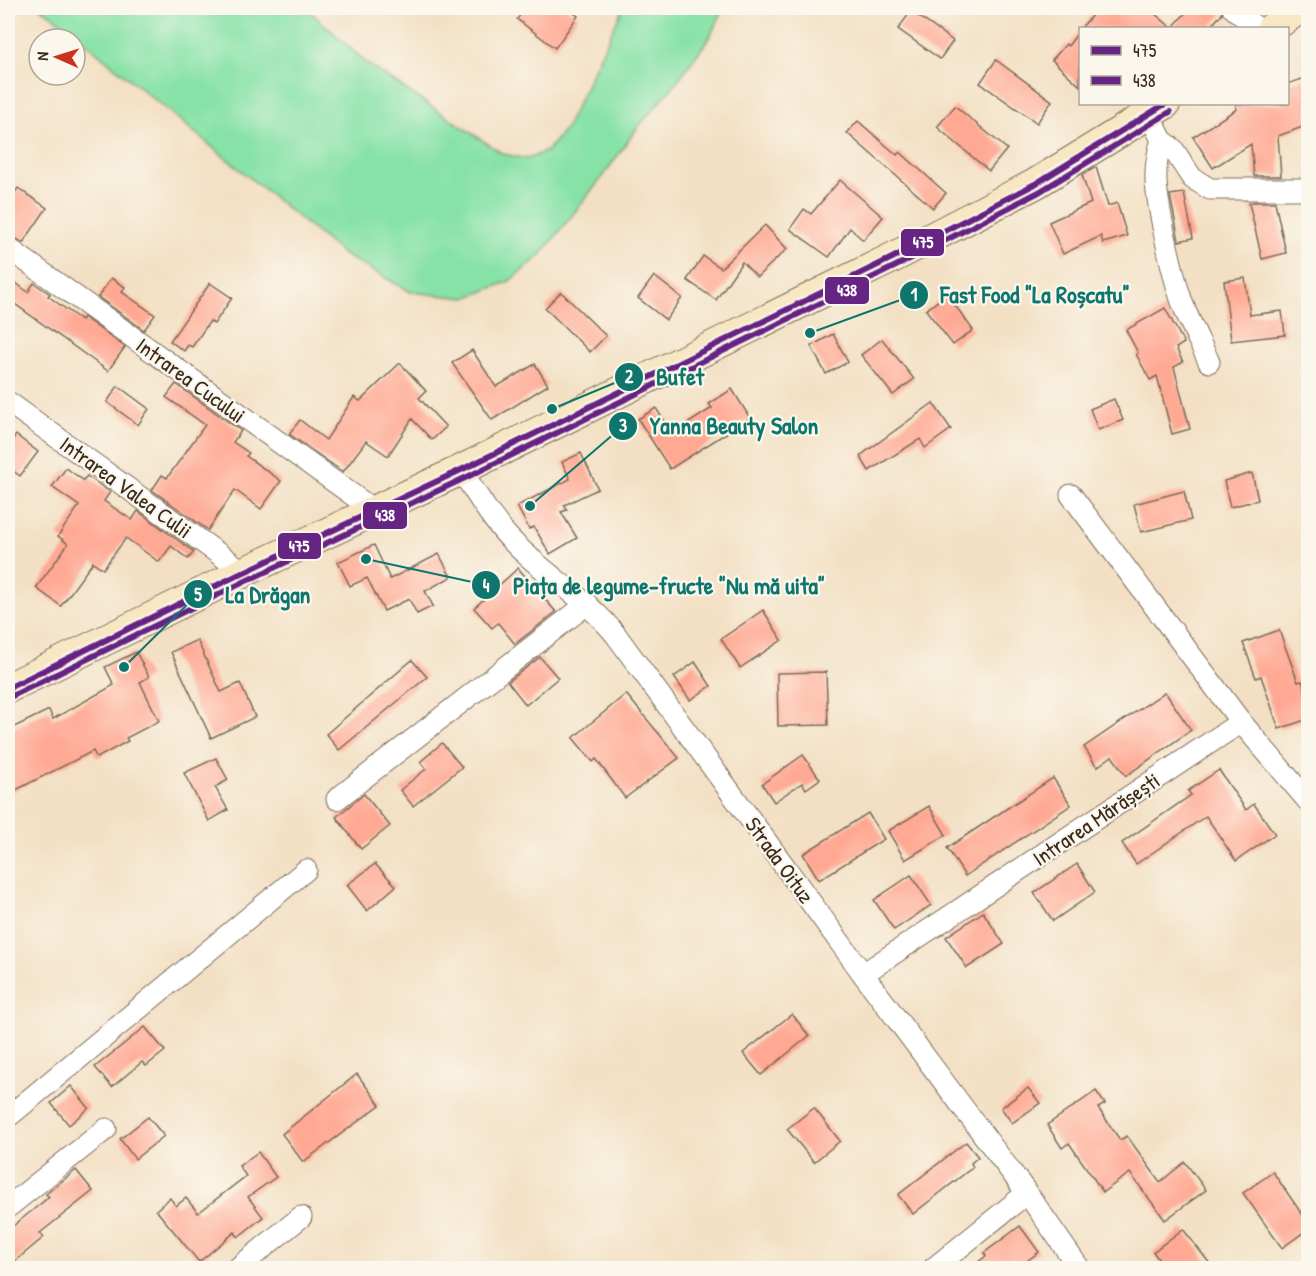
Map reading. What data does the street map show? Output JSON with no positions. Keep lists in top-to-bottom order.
{
  "streets": {
    "street": [
      "Intrarea Cucului",
      "Intrarea Valea Culii",
      "Intrarea Mărășești",
      "Strada Oituz"
    ]
  },
  "crossings": [
    ["Intrarea Mărășești", "Strada Oituz"]
  ],
  "places": [
    "Fast Food \"La Roșcatu\"",
    "Bufet",
    "Yanna Beauty Salon",
    "Piața de legume-fructe \"Nu mă uita\"",
    "La Drăgan"
  ],
  "lines": ["transit line 475", "transit line 438"],
  "legend": ["475", "438"],
  "north": "left"
}
